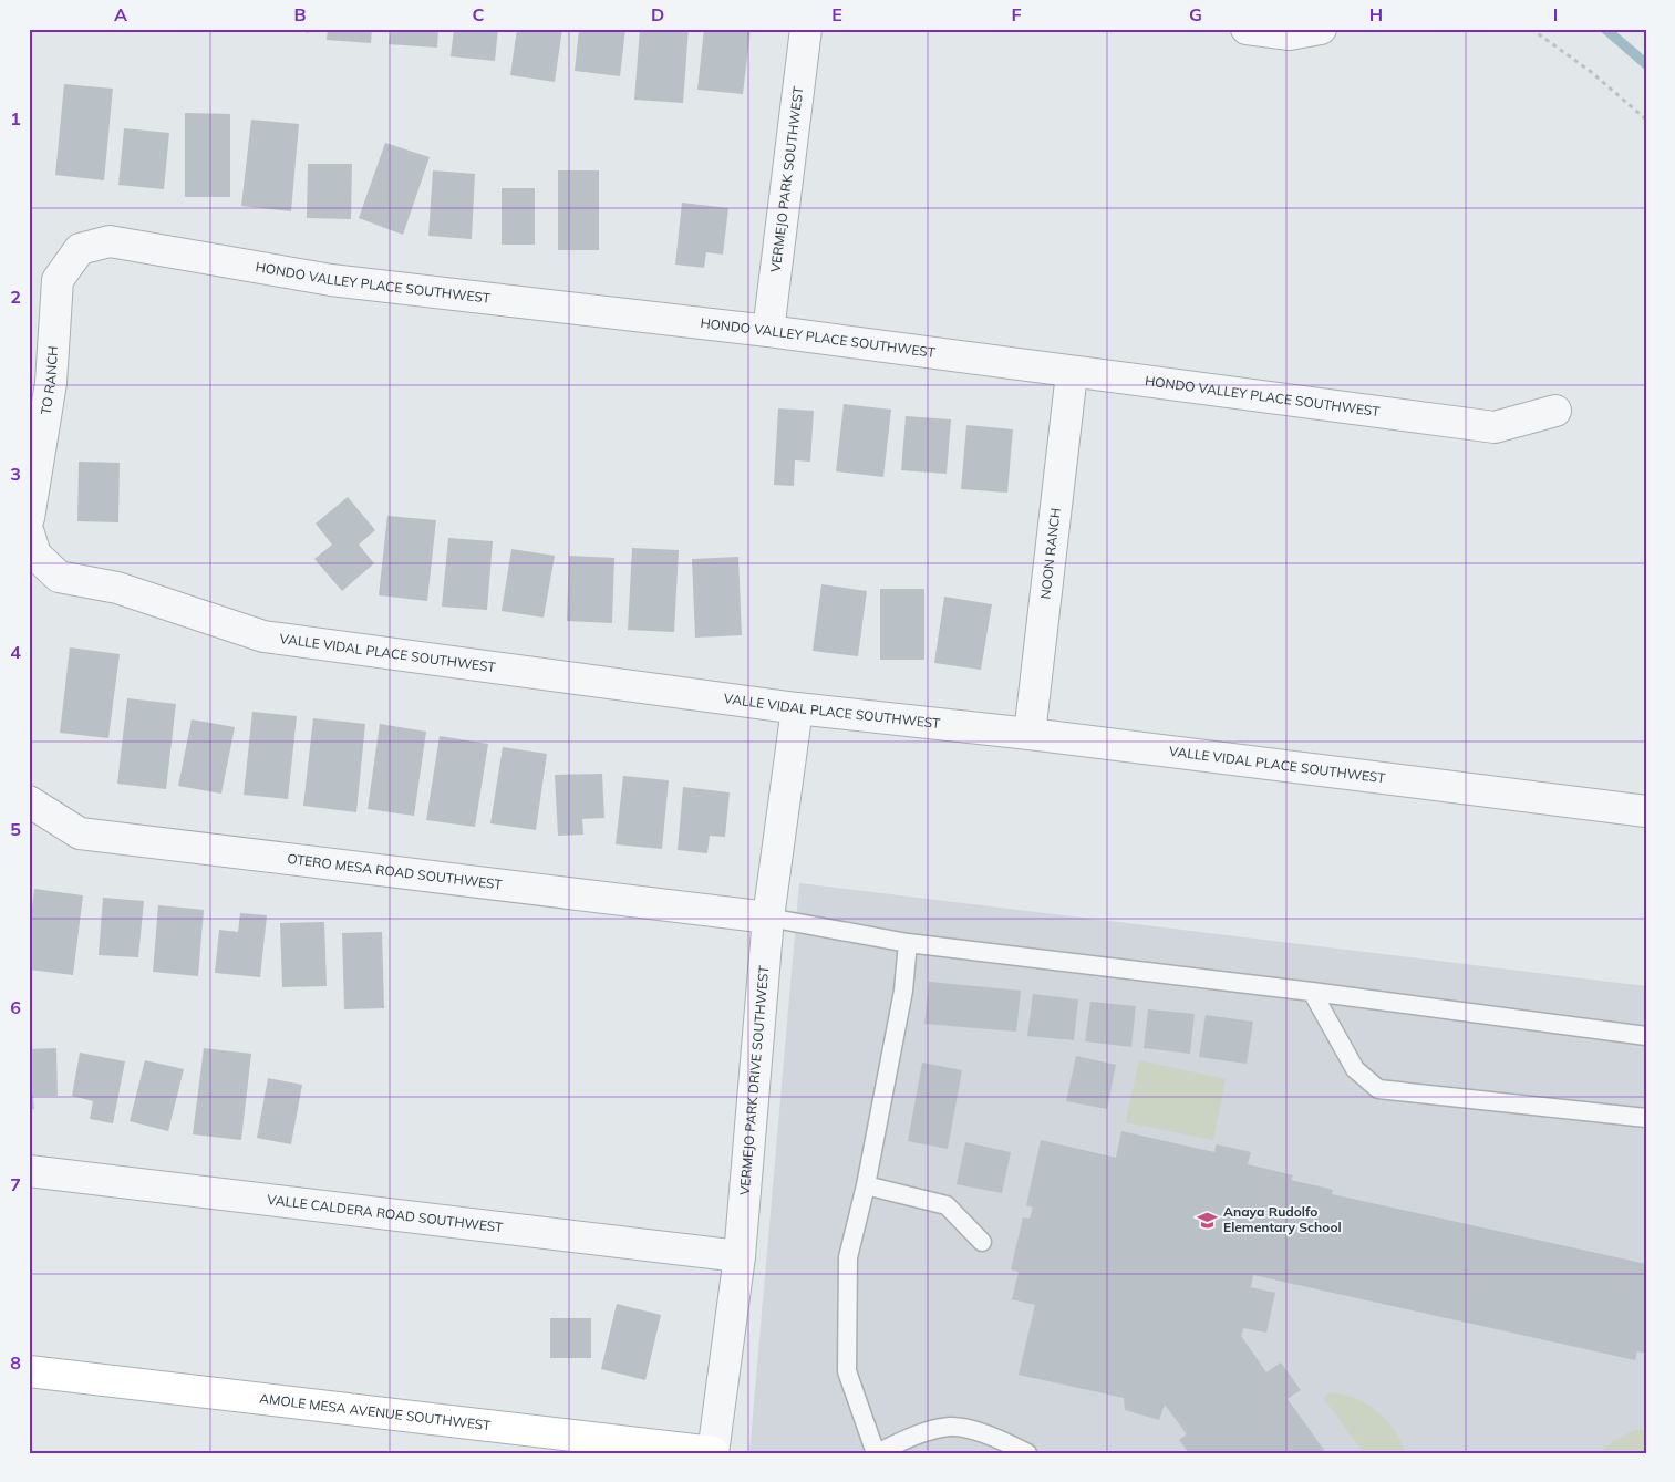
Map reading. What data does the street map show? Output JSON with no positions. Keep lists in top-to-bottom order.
{
  "streets": {
    "street": [
      "VERMEJO PARK SOUTHWEST",
      "HONDO VALLEY PLACE SOUTHWEST",
      "TO RANCH",
      "NOON RANCH",
      "VALLE VIDAL PLACE SOUTHWEST",
      "OTERO MESA ROAD SOUTHWEST",
      "VERMEJO PARK DRIVE SOUTHWEST",
      "VALLE CALDERA ROAD SOUTHWEST",
      "AMOLE MESA AVENUE SOUTHWEST"
    ]
  },
  "crossings": [
    ["VERMEJO PARK SOUTHWEST", "HONDO VALLEY PLACE SOUTHWEST"],
    ["HONDO VALLEY PLACE SOUTHWEST", "TO RANCH"],
    ["HONDO VALLEY PLACE SOUTHWEST", "NOON RANCH"],
    ["NOON RANCH", "VALLE VIDAL PLACE SOUTHWEST"],
    ["VALLE VIDAL PLACE SOUTHWEST", "VERMEJO PARK DRIVE SOUTHWEST"],
    ["OTERO MESA ROAD SOUTHWEST", "VERMEJO PARK DRIVE SOUTHWEST"],
    ["VERMEJO PARK DRIVE SOUTHWEST", "VALLE CALDERA ROAD SOUTHWEST"],
    ["VERMEJO PARK DRIVE SOUTHWEST", "AMOLE MESA AVENUE SOUTHWEST"]
  ],
  "places": {
    "school or university": ["Anaya Rudolfo Elementary School"]
  },
  "grid": {
    "columns": [
      "A",
      "B",
      "C",
      "D",
      "E",
      "F",
      "G",
      "H",
      "I"
    ],
    "rows": [
      "1",
      "2",
      "3",
      "4",
      "5",
      "6",
      "7",
      "8"
    ]
  }
}
